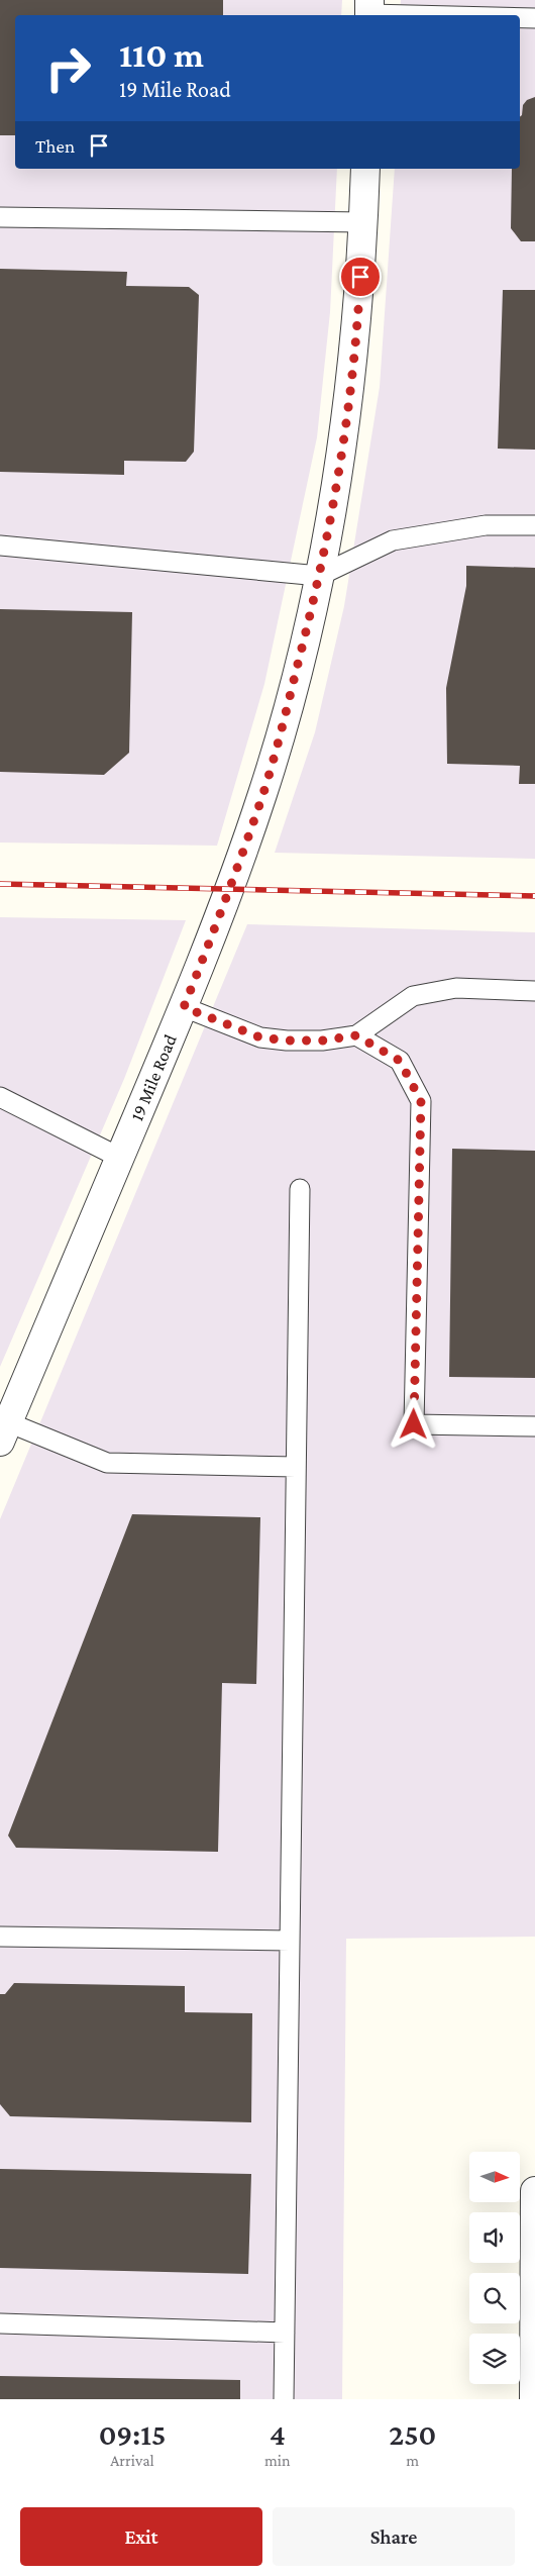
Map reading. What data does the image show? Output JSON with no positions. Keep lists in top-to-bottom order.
{
  "streets": {
    "street": ["19 Mile Road"]
  },
  "north": "right",
  "page": {
    "turn": ["110 m", "19 Mile Road"],
    "then": "Then",
    "eta": [
      "09:15",
      "Arrival",
      "4",
      "min",
      "250",
      "m"
    ],
    "buttons": ["Exit", "Share"]
  }
}
